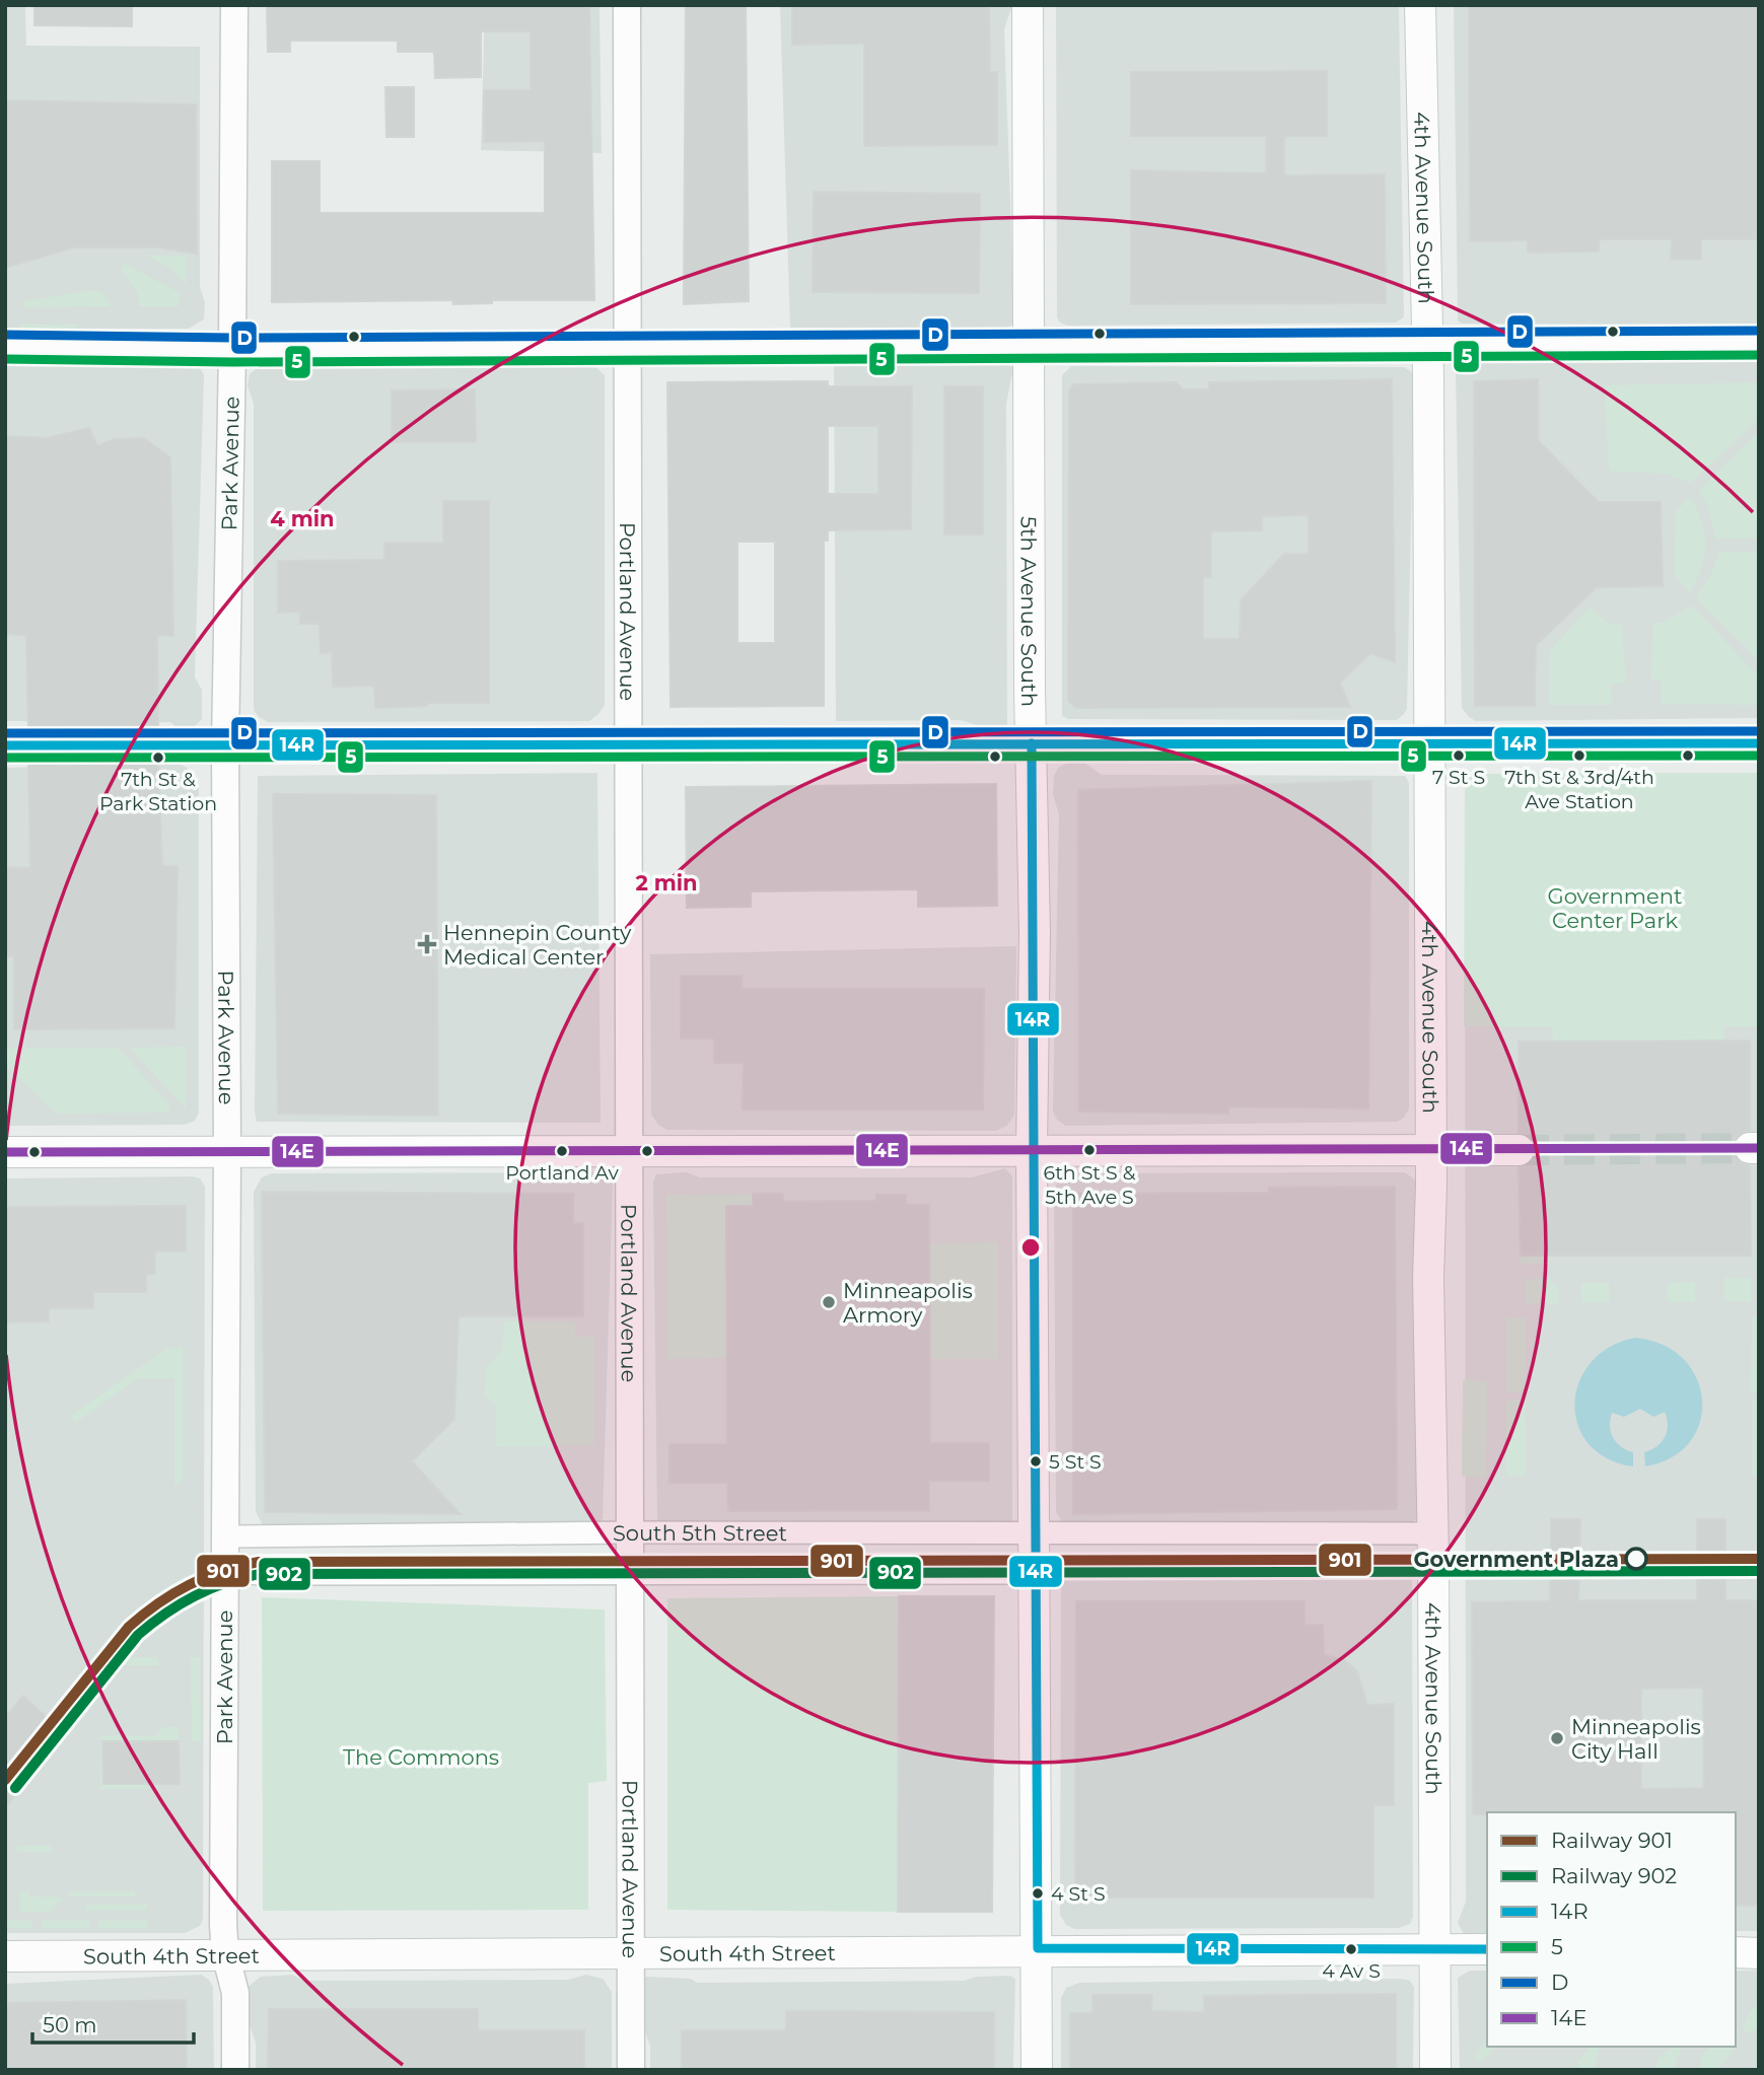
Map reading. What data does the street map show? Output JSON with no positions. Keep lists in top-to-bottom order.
{
  "streets": {
    "main road": ["4th Avenue South", "5th Avenue South", "South 4th Street"],
    "street": ["Park Avenue", "Portland Avenue", "South 5th Street"]
  },
  "crossings": [
    ["4th Avenue South", "South 5th Street"],
    ["4th Avenue South", "South 4th Street"],
    ["Park Avenue", "South 5th Street"],
    ["Park Avenue", "South 4th Street"],
    ["Portland Avenue", "South 5th Street"],
    ["Portland Avenue", "South 4th Street"],
    ["5th Avenue South", "South 5th Street"],
    ["5th Avenue South", "South 4th Street"]
  ],
  "parks": ["Government Center Park", "The Commons"],
  "places": {
    "other": [
      "7 St S",
      "7th St & 3rd/4th Ave Station",
      "7th St & Park Station",
      "6th St S & 5th Ave S",
      "Portland Av",
      "Minneapolis Armory",
      "5 St S",
      "Government Plaza",
      "Minneapolis City Hall",
      "4 St S",
      "4 Av S"
    ],
    "health": ["Hennepin County Medical Center"]
  },
  "lines": [
    "transit line D",
    "transit line 5",
    "transit line 14R",
    "transit line 14E",
    "rail line 901",
    "rail line 902"
  ],
  "legend": [
    "Railway 901",
    "Railway 902",
    "14R",
    "5",
    "D",
    "14E"
  ],
  "scale_bar": "50 m",
  "rings": ["4 min", "2 min"]
}
